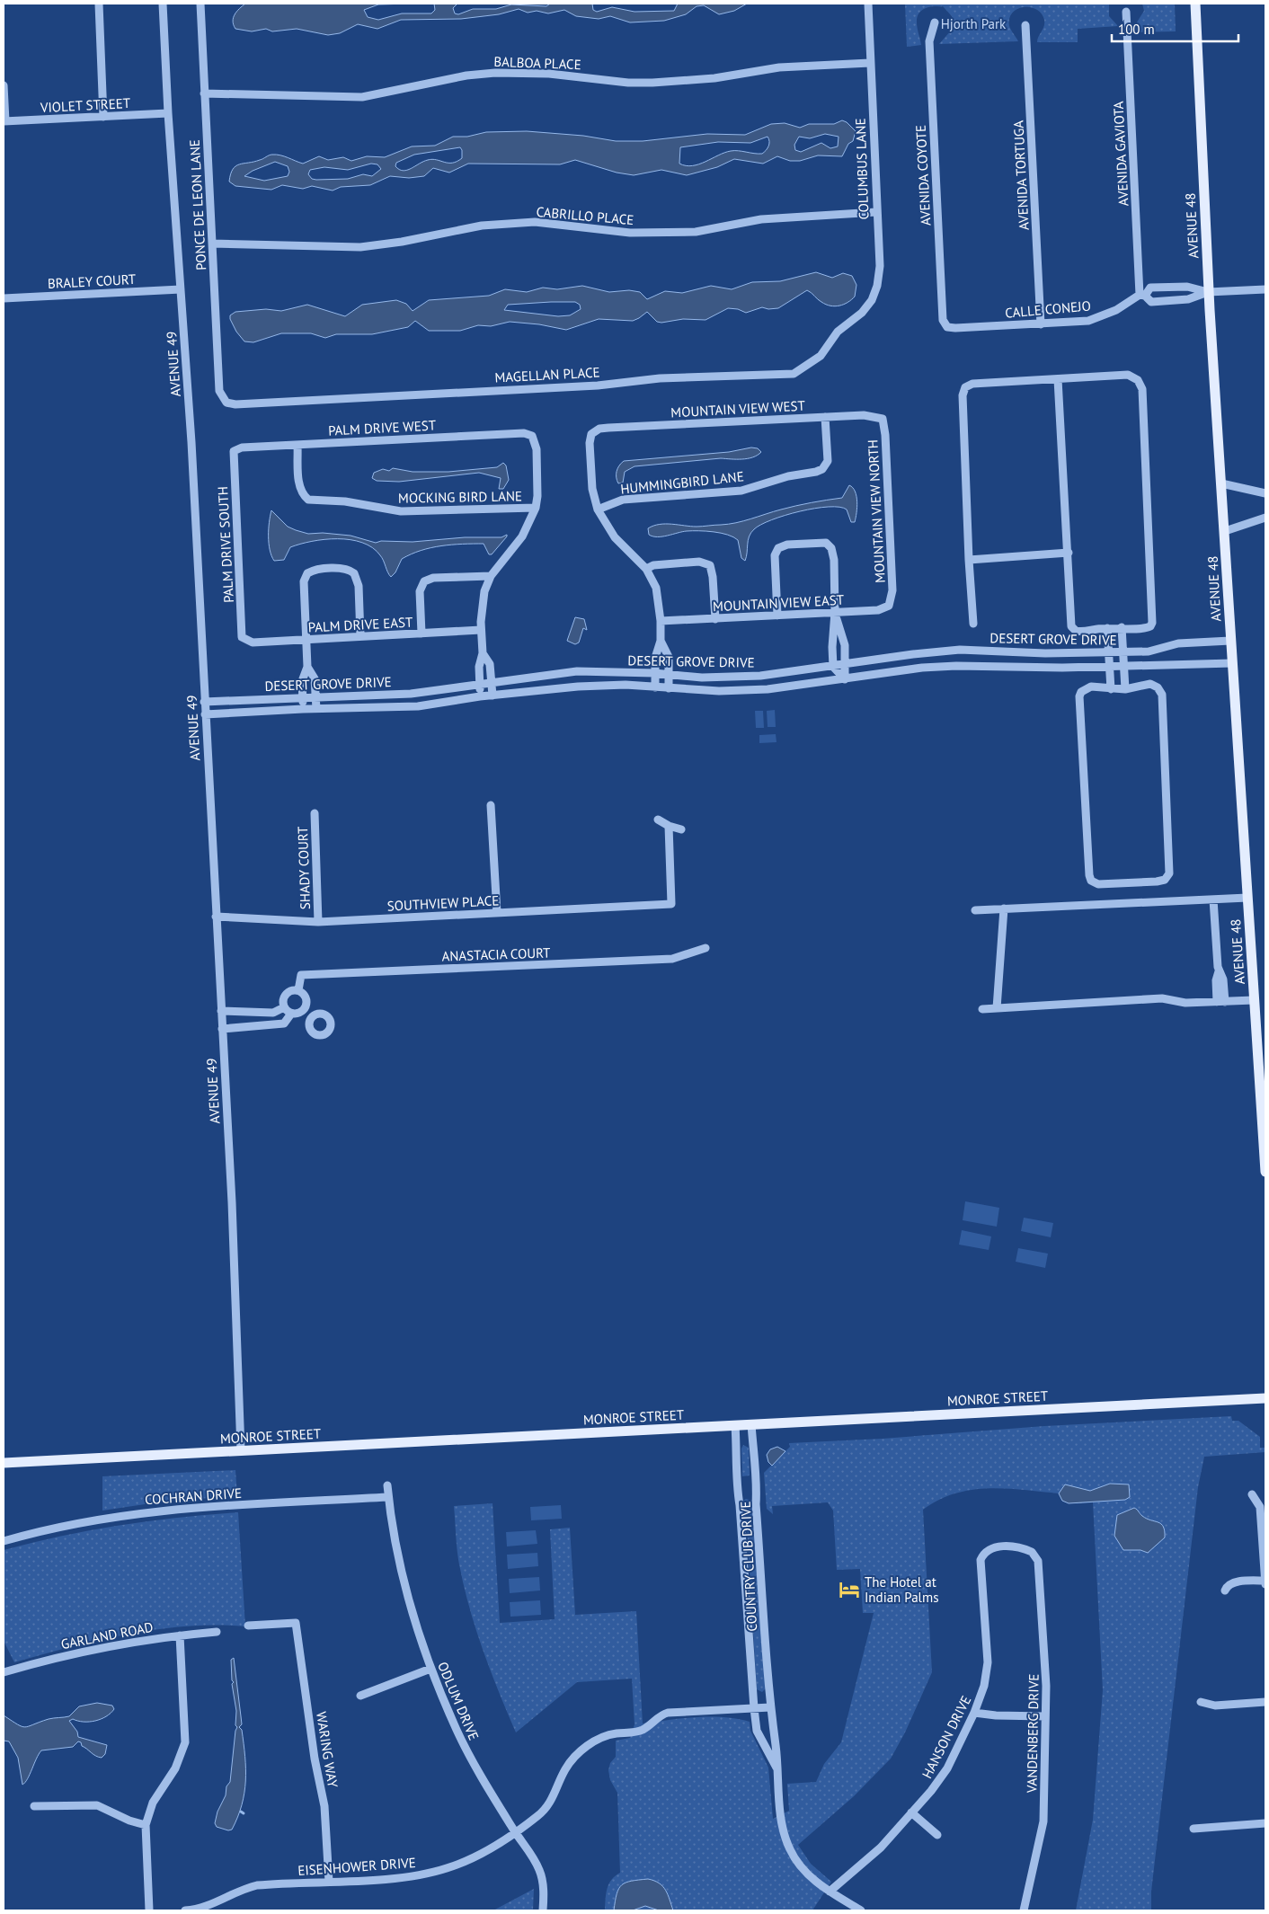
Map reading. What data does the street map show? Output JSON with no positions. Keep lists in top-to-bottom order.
{
  "streets": {
    "main road": ["AVENUE 48", "MONROE STREET"],
    "street": [
      "BALBOA PLACE",
      "VIOLET STREET",
      "AVENIDA GAVIOTA",
      "COLUMBUS LANE",
      "AVENIDA COYOTE",
      "AVENIDA TORTUGA",
      "PONCE DE LEON LANE",
      "CABRILLO PLACE",
      "BRALEY COURT",
      "CALLE CONEJO",
      "AVENUE 49",
      "MAGELLAN PLACE",
      "MOUNTAIN VIEW WEST",
      "PALM DRIVE WEST",
      "HUMMINGBIRD LANE",
      "MOCKING BIRD LANE",
      "MOUNTAIN VIEW NORTH",
      "PALM DRIVE SOUTH",
      "MOUNTAIN VIEW EAST",
      "PALM DRIVE EAST",
      "DESERT GROVE DRIVE",
      "SHADY COURT",
      "SOUTHVIEW PLACE",
      "ANASTACIA COURT",
      "COCHRAN DRIVE",
      "COUNTRY CLUB DRIVE",
      "GARLAND ROAD",
      "ODLUM DRIVE",
      "VANDENBERG DRIVE",
      "HANSON DRIVE",
      "WARING WAY",
      "EISENHOWER DRIVE"
    ]
  },
  "crossings": [
    ["BALBOA PLACE", "COLUMBUS LANE"],
    ["BALBOA PLACE", "PONCE DE LEON LANE"],
    ["VIOLET STREET", "AVENUE 49"],
    ["AVENIDA GAVIOTA", "CALLE CONEJO"],
    ["COLUMBUS LANE", "CABRILLO PLACE"],
    ["COLUMBUS LANE", "MAGELLAN PLACE"],
    ["AVENIDA COYOTE", "CALLE CONEJO"],
    ["AVENIDA TORTUGA", "CALLE CONEJO"],
    ["PONCE DE LEON LANE", "CABRILLO PLACE"],
    ["PONCE DE LEON LANE", "MAGELLAN PLACE"],
    ["AVENUE 48", "CALLE CONEJO"],
    ["AVENUE 48", "DESERT GROVE DRIVE"],
    ["BRALEY COURT", "AVENUE 49"],
    ["AVENUE 49", "DESERT GROVE DRIVE"],
    ["AVENUE 49", "SOUTHVIEW PLACE"],
    ["AVENUE 49", "MONROE STREET"],
    ["MOUNTAIN VIEW WEST", "HUMMINGBIRD LANE"],
    ["MOUNTAIN VIEW WEST", "MOUNTAIN VIEW NORTH"],
    ["PALM DRIVE WEST", "MOCKING BIRD LANE"],
    ["PALM DRIVE WEST", "PALM DRIVE SOUTH"],
    ["MOUNTAIN VIEW NORTH", "MOUNTAIN VIEW EAST"],
    ["PALM DRIVE SOUTH", "PALM DRIVE EAST"],
    ["SHADY COURT", "SOUTHVIEW PLACE"],
    ["MONROE STREET", "COUNTRY CLUB DRIVE"],
    ["COCHRAN DRIVE", "ODLUM DRIVE"],
    ["COUNTRY CLUB DRIVE", "HANSON DRIVE"],
    ["COUNTRY CLUB DRIVE", "EISENHOWER DRIVE"],
    ["ODLUM DRIVE", "EISENHOWER DRIVE"],
    ["VANDENBERG DRIVE", "HANSON DRIVE"],
    ["WARING WAY", "EISENHOWER DRIVE"]
  ],
  "parks": ["Hjorth Park"],
  "places": {
    "hotel": ["The Hotel at Indian Palms"]
  },
  "scale_bar": "100 m"
}
